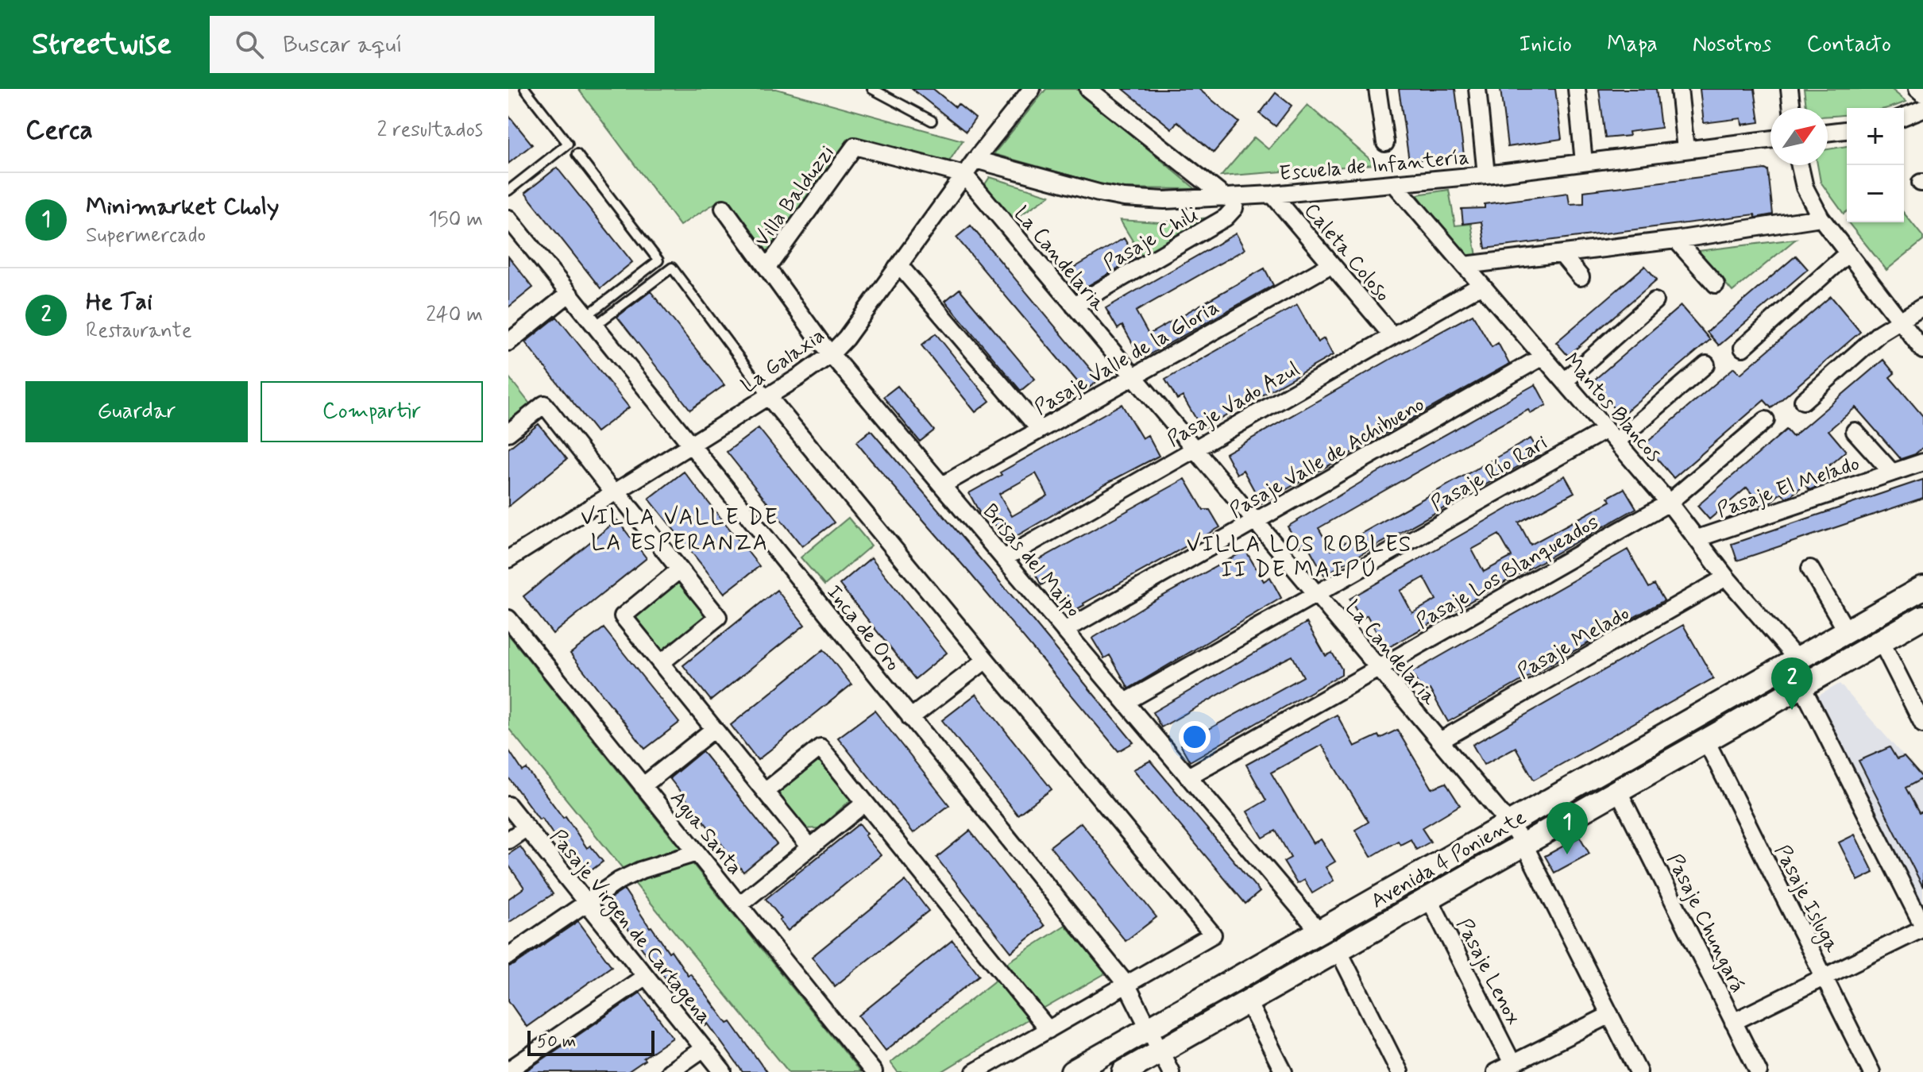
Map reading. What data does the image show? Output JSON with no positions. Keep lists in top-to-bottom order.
{
  "streets": {
    "street": [
      "Escuela de Infantería",
      "Villa Balduzzi",
      "Pasaje Chili",
      "Caleta Coloso",
      "La Candelaria",
      "Pasaje Valle de la Gloria",
      "La Galaxia",
      "Pasaje Vado Azul",
      "Mantos Blancos",
      "Pasaje Valle de Achibueno",
      "Pasaje Río Rari",
      "Pasaje El Melado",
      "Brisas del Maipo",
      "Pasaje Los Blanqueados",
      "Inca de Oro",
      "Pasaje Melado",
      "Agua Santa",
      "Avenida 4 Poniente",
      "Pasaje Isluga",
      "Pasaje Chungará",
      "Pasaje Virgen de Cartagena",
      "Pasaje Lenox"
    ]
  },
  "crossings": [
    ["Escuela de Infantería", "Pasaje Chili"],
    ["Escuela de Infantería", "Caleta Coloso"],
    ["Escuela de Infantería", "La Galaxia"],
    ["Escuela de Infantería", "Mantos Blancos"],
    ["Villa Balduzzi", "La Candelaria"],
    ["Villa Balduzzi", "La Galaxia"],
    ["Villa Balduzzi", "Brisas del Maipo"],
    ["Pasaje Chili", "La Candelaria"],
    ["Caleta Coloso", "Pasaje Valle de la Gloria"],
    ["Caleta Coloso", "Pasaje Vado Azul"],
    ["La Candelaria", "Pasaje Valle de la Gloria"],
    ["La Candelaria", "La Galaxia"],
    ["La Candelaria", "Pasaje Vado Azul"],
    ["La Candelaria", "Pasaje Valle de Achibueno"],
    ["La Candelaria", "Pasaje Río Rari"],
    ["La Candelaria", "Pasaje Los Blanqueados"],
    ["La Candelaria", "Pasaje Melado"],
    ["La Candelaria", "Avenida 4 Poniente"],
    ["Pasaje Valle de la Gloria", "Brisas del Maipo"],
    ["La Galaxia", "Brisas del Maipo"],
    ["La Galaxia", "Inca de Oro"],
    ["Pasaje Vado Azul", "Mantos Blancos"],
    ["Pasaje Vado Azul", "Brisas del Maipo"],
    ["Mantos Blancos", "Pasaje Valle de Achibueno"],
    ["Mantos Blancos", "Pasaje Río Rari"],
    ["Mantos Blancos", "Pasaje El Melado"],
    ["Mantos Blancos", "Pasaje Los Blanqueados"],
    ["Mantos Blancos", "Pasaje Melado"],
    ["Mantos Blancos", "Avenida 4 Poniente"],
    ["Pasaje Valle de Achibueno", "Brisas del Maipo"],
    ["Pasaje Río Rari", "Brisas del Maipo"],
    ["Brisas del Maipo", "Pasaje Los Blanqueados"],
    ["Brisas del Maipo", "Avenida 4 Poniente"],
    ["Inca de Oro", "Avenida 4 Poniente"],
    ["Avenida 4 Poniente", "Pasaje Isluga"],
    ["Avenida 4 Poniente", "Pasaje Chungará"],
    ["Avenida 4 Poniente", "Pasaje Lenox"]
  ],
  "districts": ["VILLA VALLE DE LA ESPERANZA", "VILLA LOS ROBLES II DE MAIPÚ"],
  "scale_bar": "50 m",
  "north": "top right",
  "page": {
    "header": "Streetwise",
    "search": "Buscar aquí",
    "nav": [
      "Inicio",
      "Mapa",
      "Nosotros",
      "Contacto"
    ],
    "heading": ["Cerca", "2 resultados"],
    "map_buttons": ["+", "−"],
    "list": [
      {
        "mark": "1",
        "name": "Minimarket Choly",
        "note": "Supermercado",
        "value": "150 m"
      },
      {
        "mark": "2",
        "name": "He Tai",
        "note": "Restaurante",
        "value": "240 m"
      }
    ],
    "buttons": ["Guardar", "Compartir"],
    "pins": ["2", "1"],
    "scale": "50 m"
  }
}
